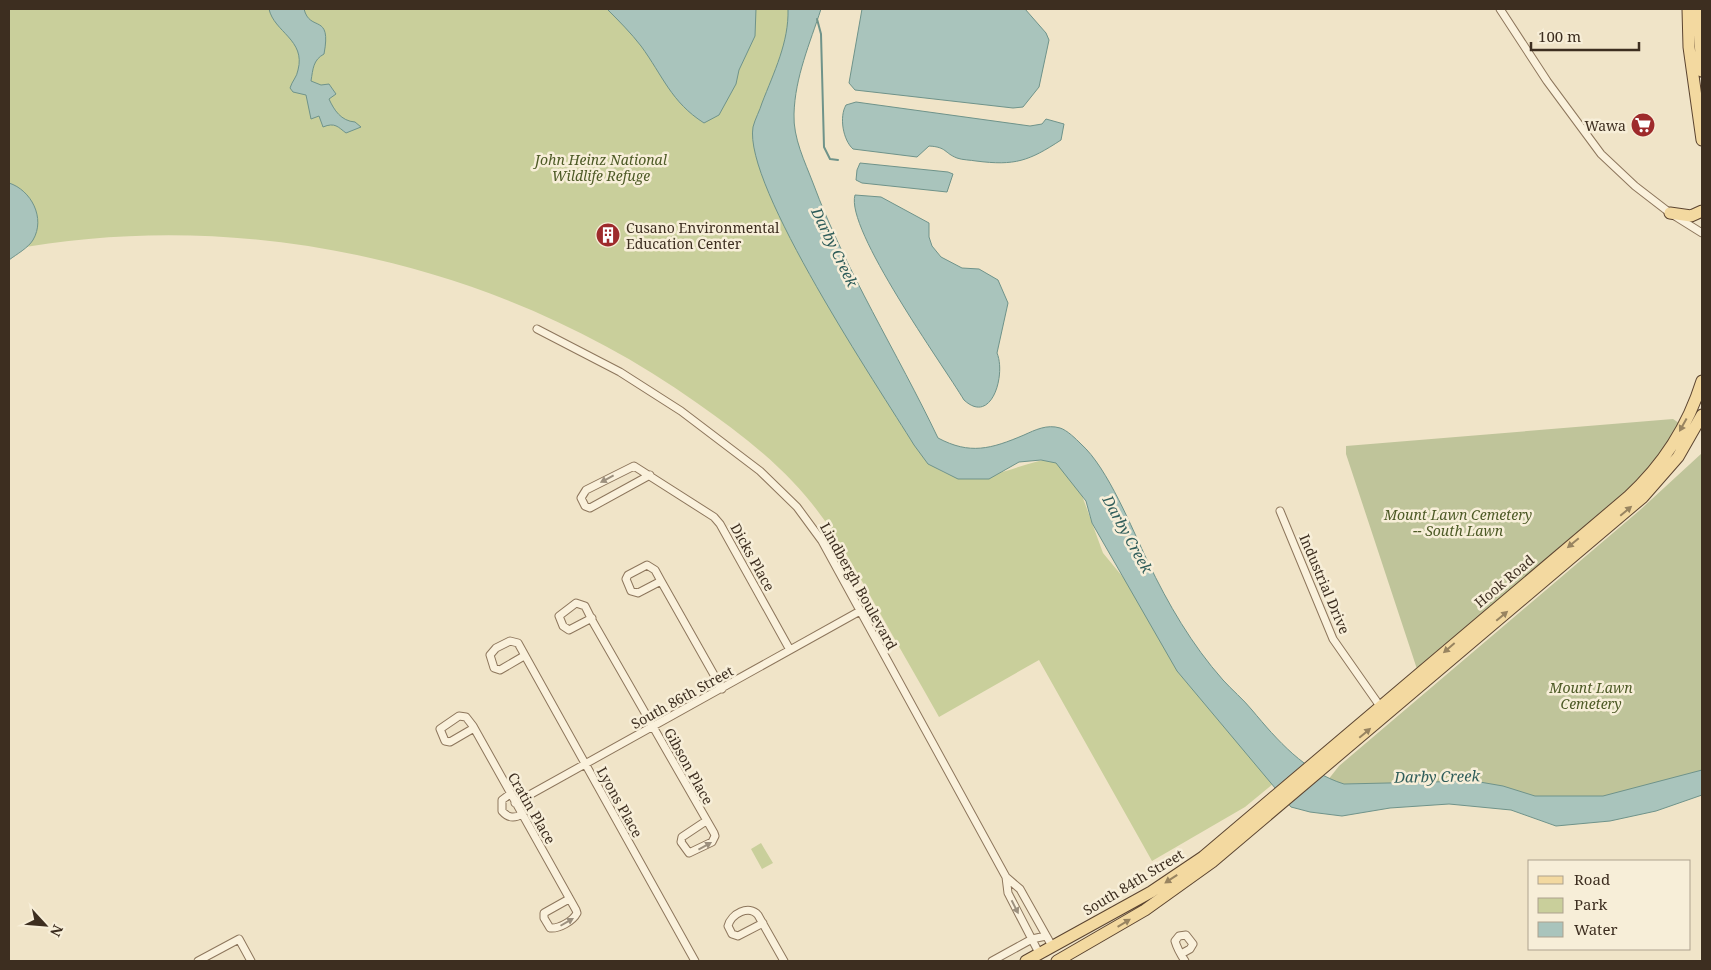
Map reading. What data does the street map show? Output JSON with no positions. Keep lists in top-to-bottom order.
{
  "streets": {
    "main road": ["Hook Road", "South 84th Street"],
    "street": [
      "Dicks Place",
      "Industrial Drive",
      "Lindbergh Boulevard",
      "South 86th Street",
      "Gibson Place",
      "Lyons Place",
      "Cratin Place"
    ]
  },
  "crossings": [
    ["Dicks Place", "South 86th Street"],
    ["Hook Road", "Industrial Drive"],
    ["Hook Road", "South 84th Street"],
    ["Lindbergh Boulevard", "South 86th Street"],
    ["Lindbergh Boulevard", "South 84th Street"],
    ["South 86th Street", "Gibson Place"],
    ["South 86th Street", "Lyons Place"],
    ["South 86th Street", "Cratin Place"]
  ],
  "water": ["Darby Creek"],
  "parks": ["John Heinz National Wildlife Refuge", "Mount Lawn Cemetery -- South Lawn", "Mount Lawn Cemetery"],
  "places": {
    "supermarket": ["Wawa"],
    "building": ["Cusano Environmental Education Center"]
  },
  "legend": ["Road", "Park", "Water"],
  "scale_bar": "100 m",
  "north": "bottom right"
}
